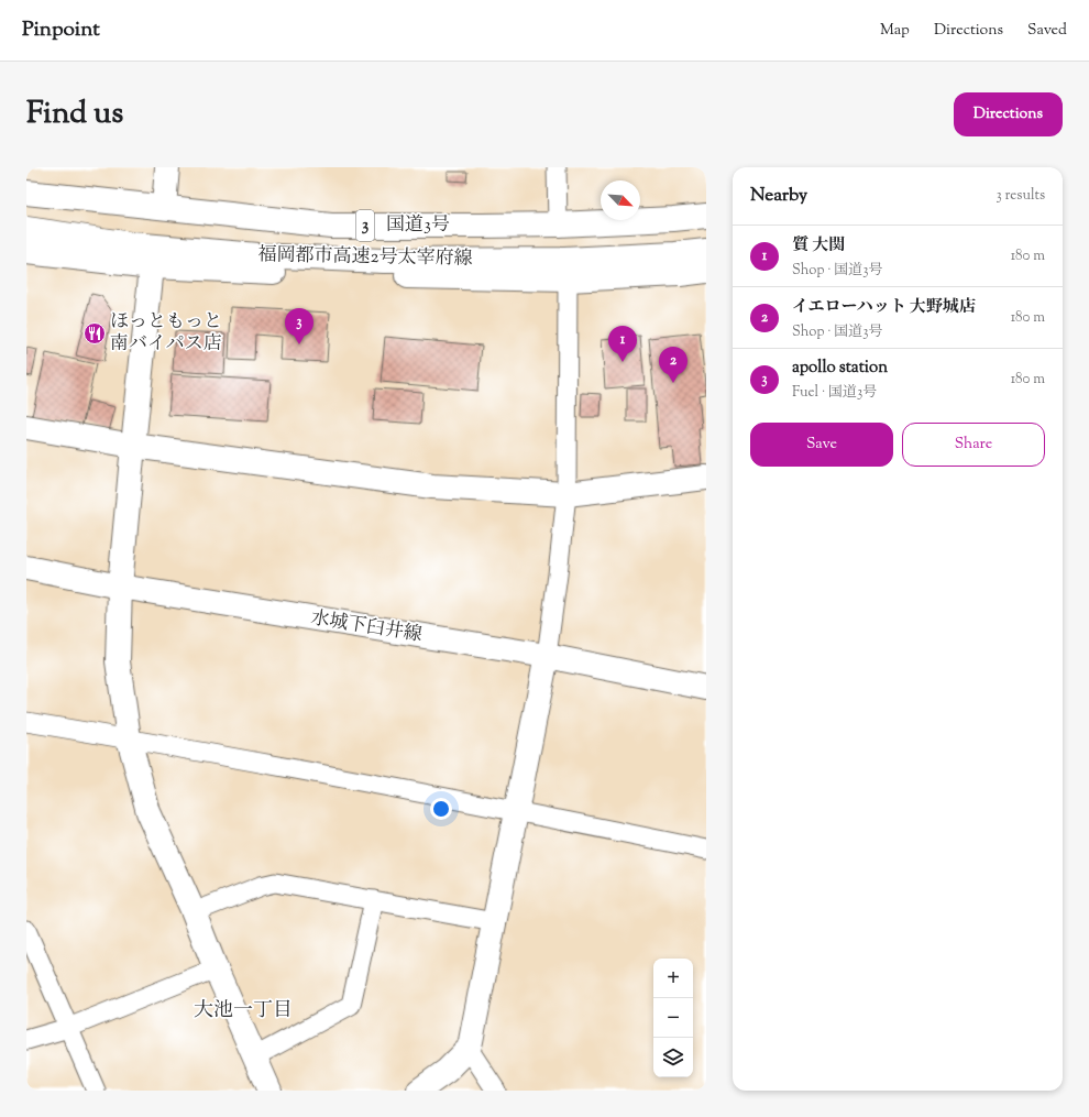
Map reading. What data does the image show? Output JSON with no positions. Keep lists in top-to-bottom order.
{
  "streets": {
    "main road": [
      "3",
      "国道3号",
      "福岡都市高速2号太宰府線",
      "水城下臼井線"
    ]
  },
  "districts": ["大池一丁目"],
  "places": {
    "restaurant": ["ほっともっと 南バイパス店"]
  },
  "north": "bottom right",
  "page": {
    "header": "Pinpoint",
    "nav": ["Map", "Directions", "Saved"],
    "title": "Find us",
    "buttons": [
      "Directions",
      ["Save", "Share"]
    ],
    "heading": ["Nearby", "3 results"],
    "list": [
      {
        "mark": "1",
        "name": "質 大関",
        "note": "Shop · 国道3号",
        "value": "180 m"
      },
      {
        "mark": "2",
        "name": "イエローハット 大野城店",
        "note": "Shop · 国道3号",
        "value": "180 m"
      },
      {
        "mark": "3",
        "name": "apollo station",
        "note": "Fuel · 国道3号",
        "value": "180 m"
      }
    ],
    "pins": ["3", "1", "2"],
    "map_buttons": ["+", "−"]
  }
}
